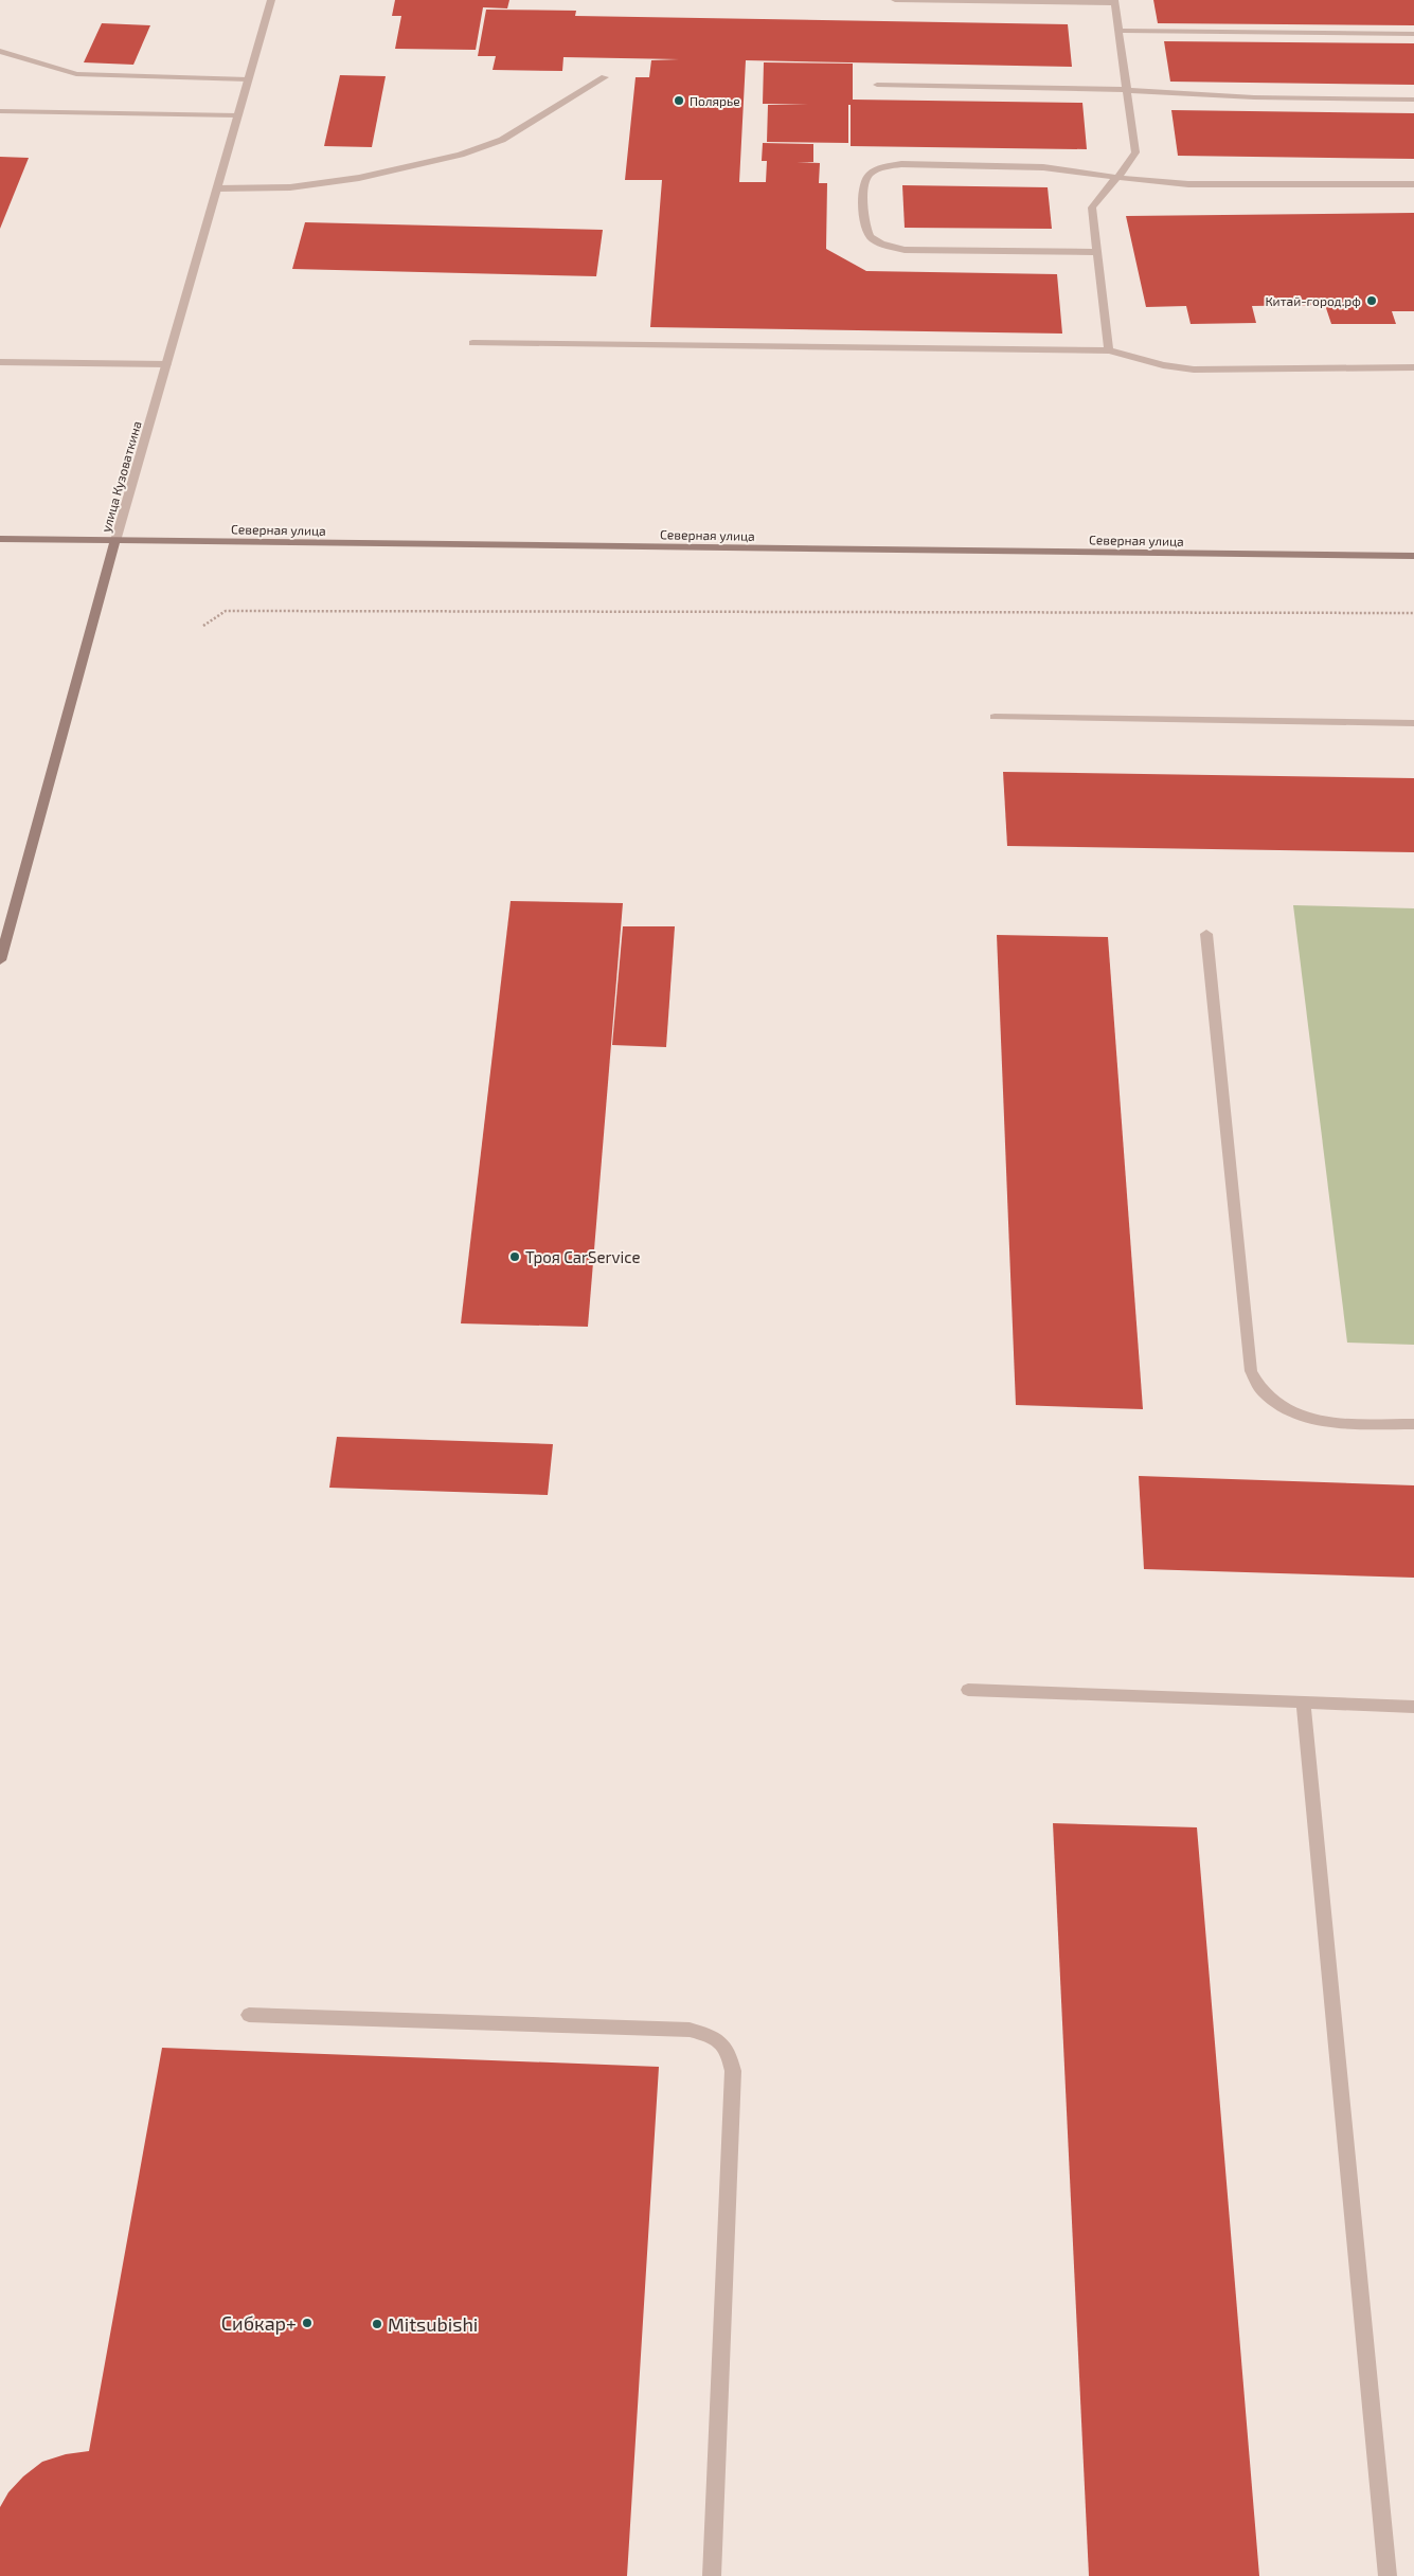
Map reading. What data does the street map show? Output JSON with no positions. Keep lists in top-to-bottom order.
{
  "streets": {
    "main road": ["улица Кузоваткина", "Северная улица"]
  },
  "crossings": [
    ["улица Кузоваткина", "Северная улица"]
  ],
  "places": [
    "Полярье",
    "Китай-город.рф",
    "Троя CarService",
    "Сибкар+",
    "Mitsubishi"
  ]
}
